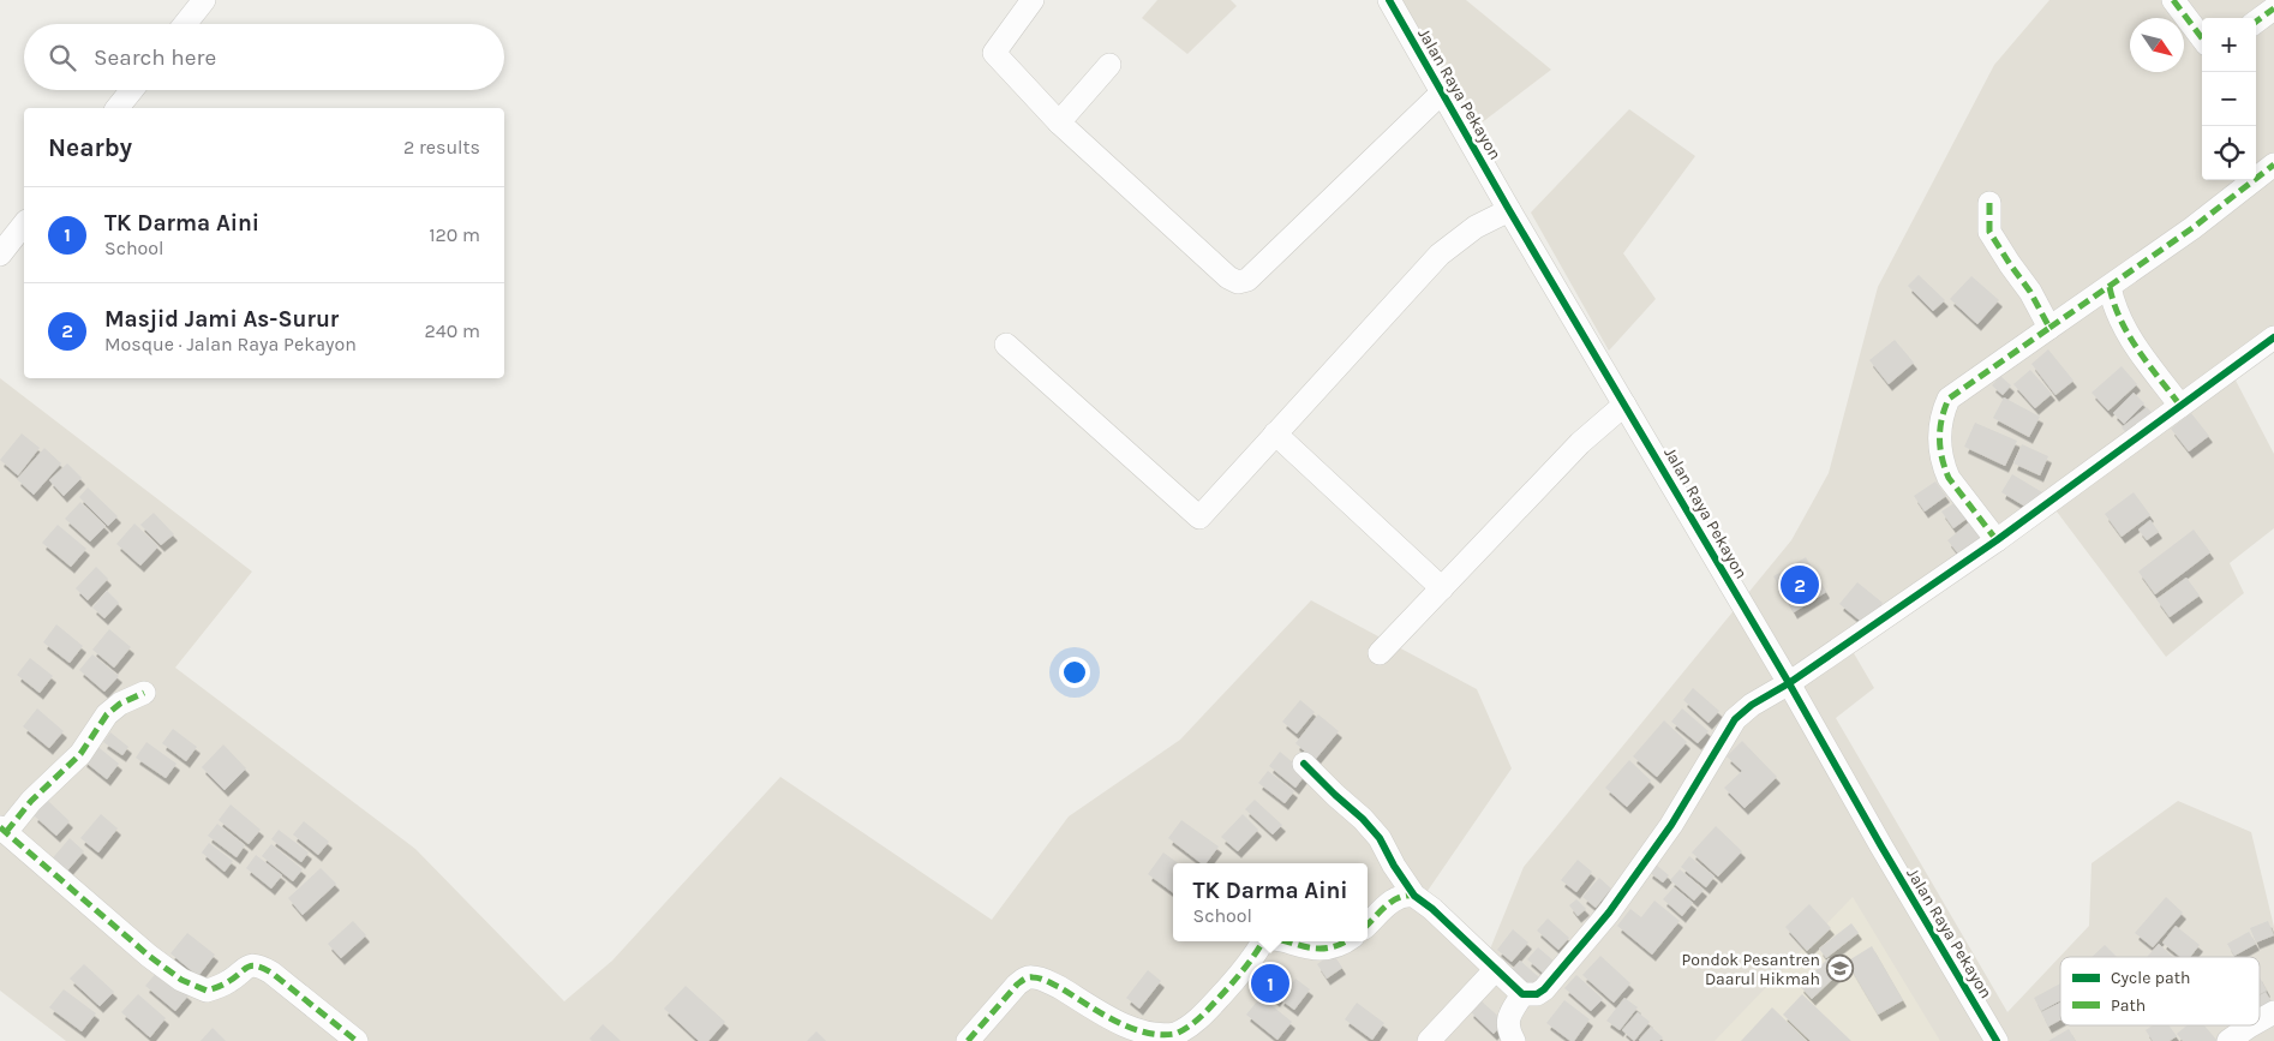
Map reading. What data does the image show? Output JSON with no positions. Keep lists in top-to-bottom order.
{
  "streets": {
    "street": ["Jalan Raya Pekayon"]
  },
  "places": {
    "school or university": ["Pondok Pesantren Daarul Hikmah"]
  },
  "legend": ["Cycle path", "Path"],
  "north": "bottom right",
  "page": {
    "map_buttons": ["+", "−"],
    "search": "Search here",
    "heading": ["Nearby", "2 results"],
    "list": [
      {
        "mark": "1",
        "name": "TK Darma Aini",
        "note": "School",
        "value": "120 m"
      },
      {
        "mark": "2",
        "name": "Masjid Jami As-Surur",
        "note": "Mosque · Jalan Raya Pekayon",
        "value": "240 m"
      }
    ],
    "pins": ["2", "1"],
    "popup": ["TK Darma Aini", "School"]
  }
}
